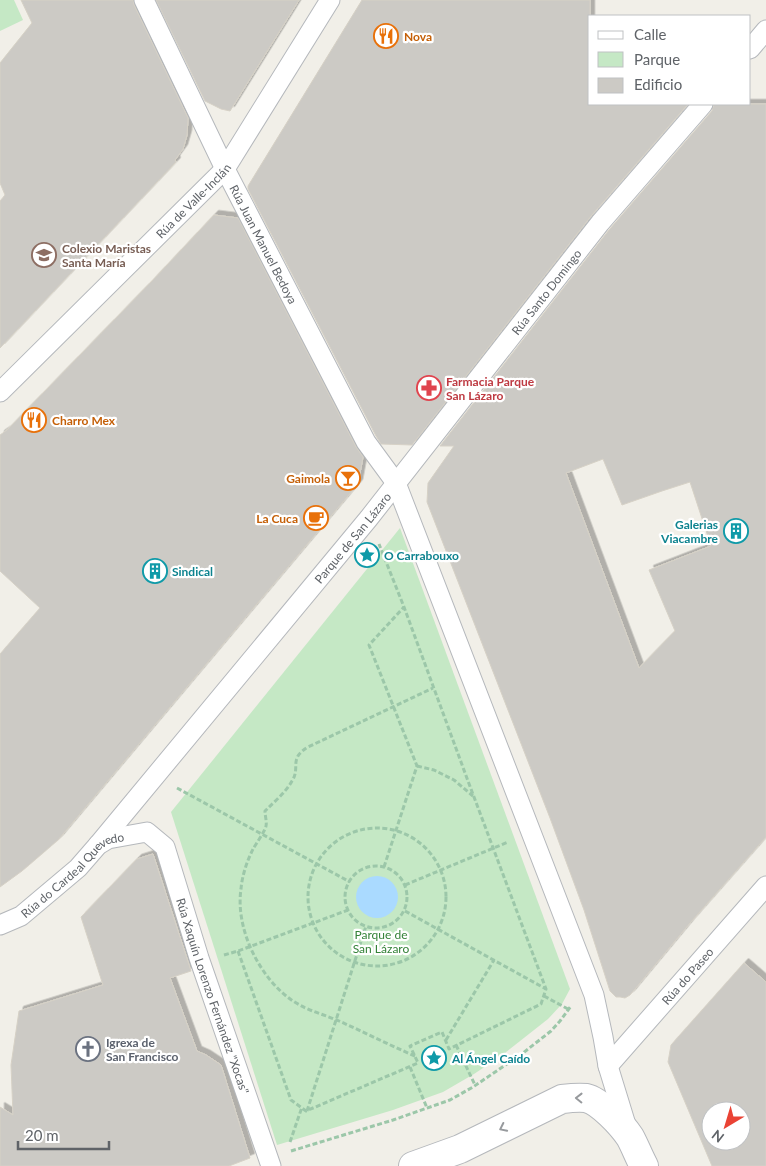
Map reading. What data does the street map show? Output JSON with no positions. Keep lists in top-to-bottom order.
{
  "streets": {
    "street": [
      "Rúa de Valle-Inclán",
      "Rúa Juan Manuel Bedoya",
      "Rúa Santo Domingo",
      "Parque de San Lázaro",
      "Rúa do Cardeal Quevedo",
      "Rúa do Paseo",
      "Rúa Xaquín Lorenzo Fernández \"Xocas\""
    ]
  },
  "crossings": [
    ["Rúa de Valle-Inclán", "Rúa Juan Manuel Bedoya"],
    ["Rúa Juan Manuel Bedoya", "Rúa Santo Domingo"],
    ["Rúa Juan Manuel Bedoya", "Parque de San Lázaro"],
    ["Rúa Santo Domingo", "Parque de San Lázaro"],
    ["Parque de San Lázaro", "Rúa do Cardeal Quevedo"],
    ["Rúa do Cardeal Quevedo", "Rúa Xaquín Lorenzo Fernández \"Xocas\""]
  ],
  "parks": ["Parque de San Lázaro"],
  "places": {
    "restaurant": ["Nova", "Charro Mex"],
    "school or university": ["Colexio Maristas Santa María"],
    "pharmacy": ["Farmacia Parque San Lázaro"],
    "bar": ["Gaimola"],
    "cafe": ["La Cuca"],
    "building": ["Galerias Viacambre", "Sindical"],
    "place": ["O Carrabouxo", "Al Ángel Caído"],
    "church": ["Igrexa de San Francisco"]
  },
  "legend": ["Calle", "Parque", "Edificio"],
  "scale_bar": "20 m",
  "north": "bottom left"
}
